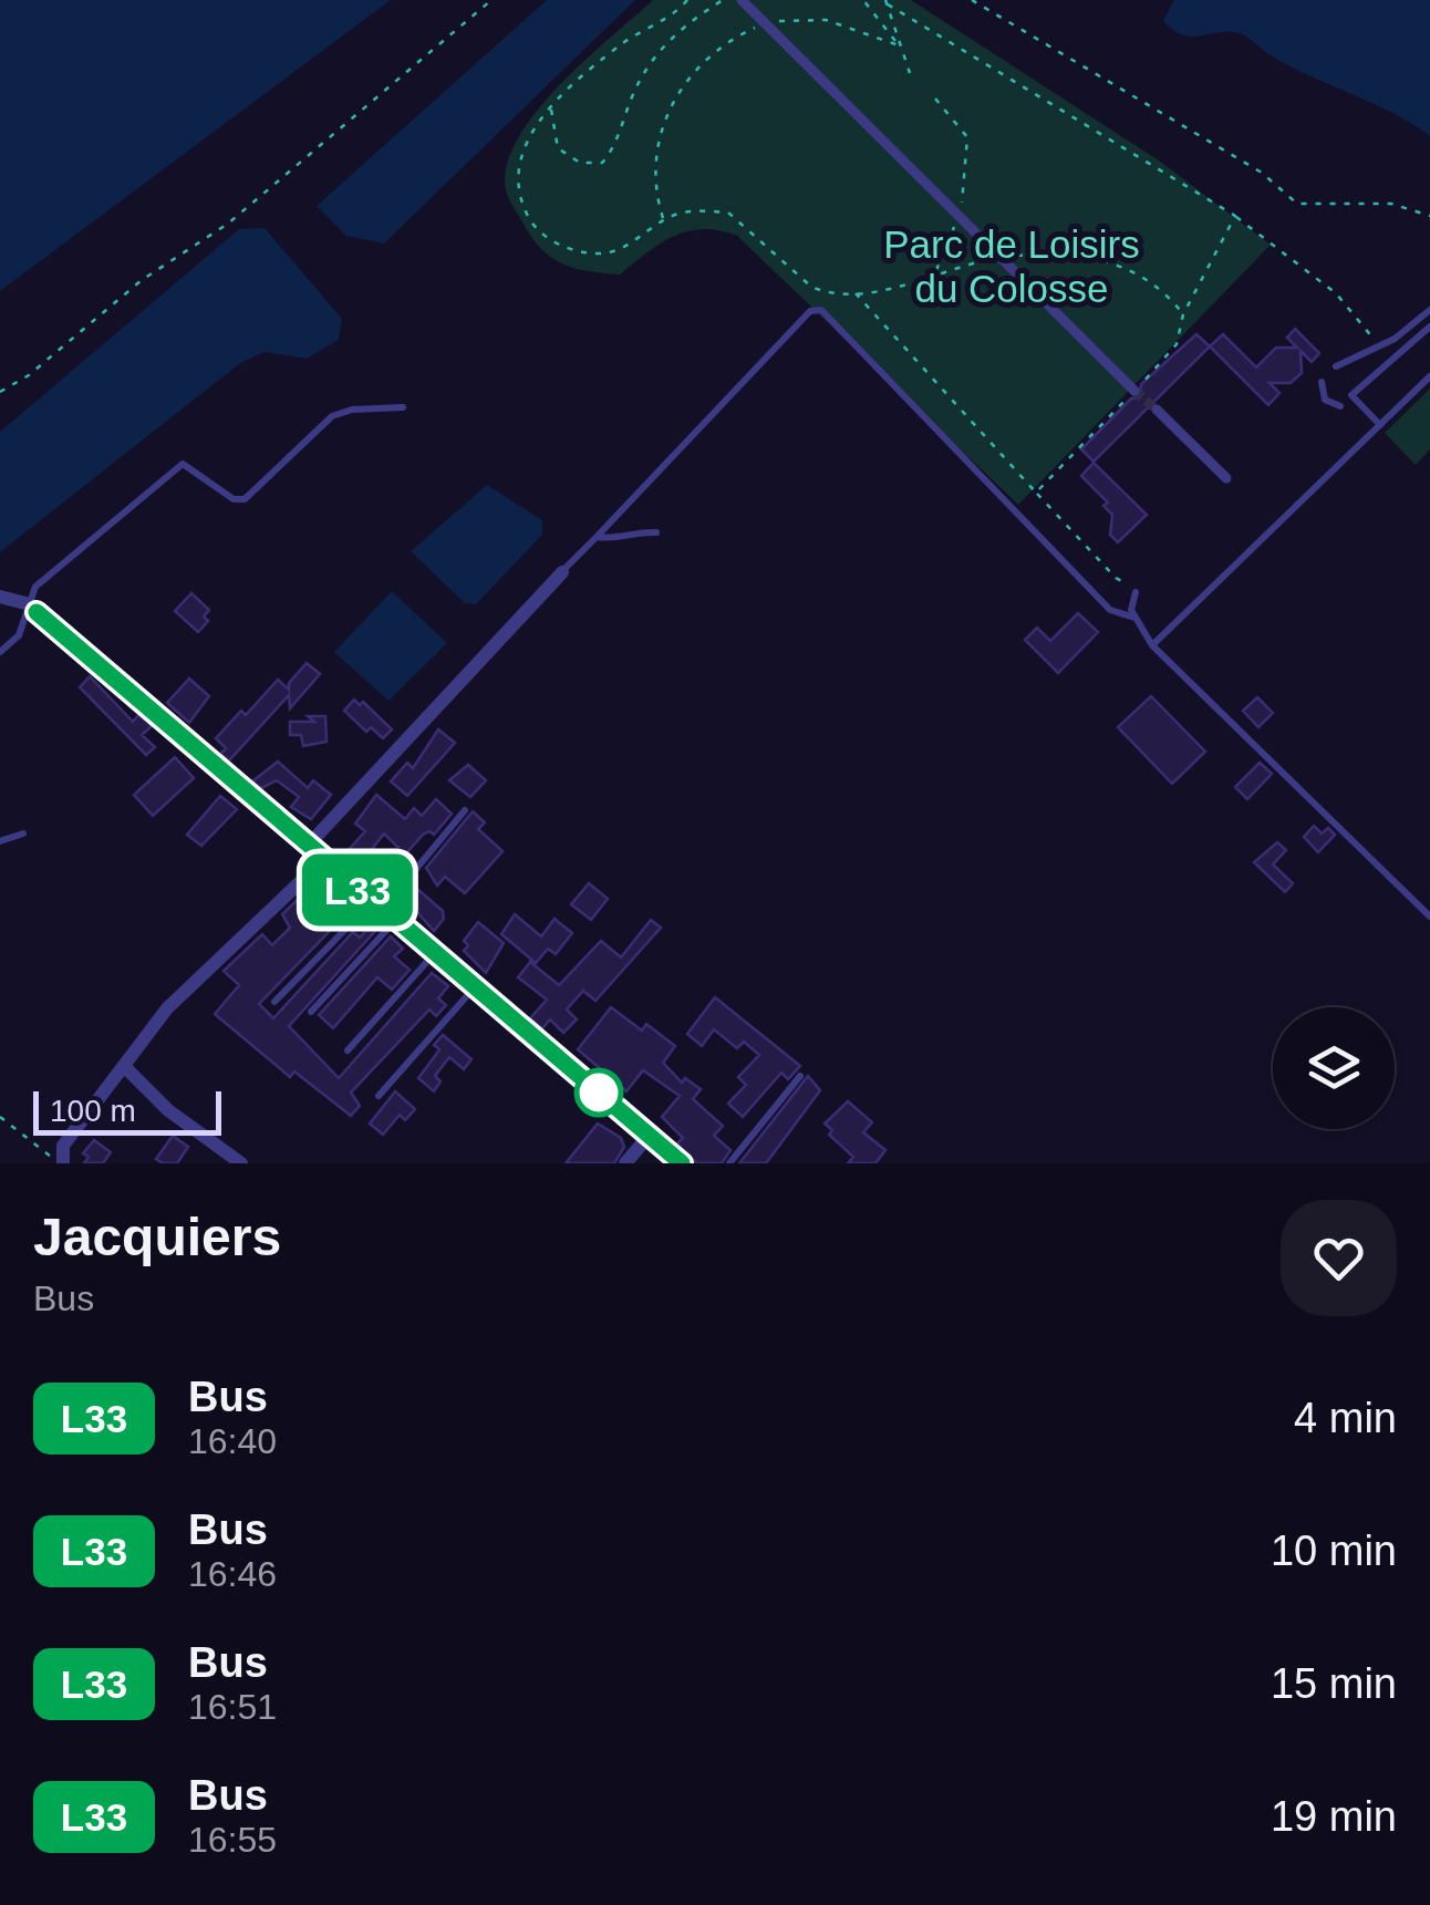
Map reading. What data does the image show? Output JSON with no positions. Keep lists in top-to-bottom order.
{
  "parks": ["Parc de Loisirs du Colosse"],
  "lines": ["bus line L33"],
  "scale_bar": "100 m",
  "page": {
    "on_map": "L33",
    "scale": "100 m",
    "heading": ["Jacquiers", "Bus"],
    "list": [
      {
        "mark": "L33",
        "name": "Bus",
        "note": "16:40",
        "value": "4 min"
      },
      {
        "mark": "L33",
        "name": "Bus",
        "note": "16:46",
        "value": "10 min"
      },
      {
        "mark": "L33",
        "name": "Bus",
        "note": "16:51",
        "value": "15 min"
      },
      {
        "mark": "L33",
        "name": "Bus",
        "note": "16:55",
        "value": "19 min"
      }
    ]
  }
}
